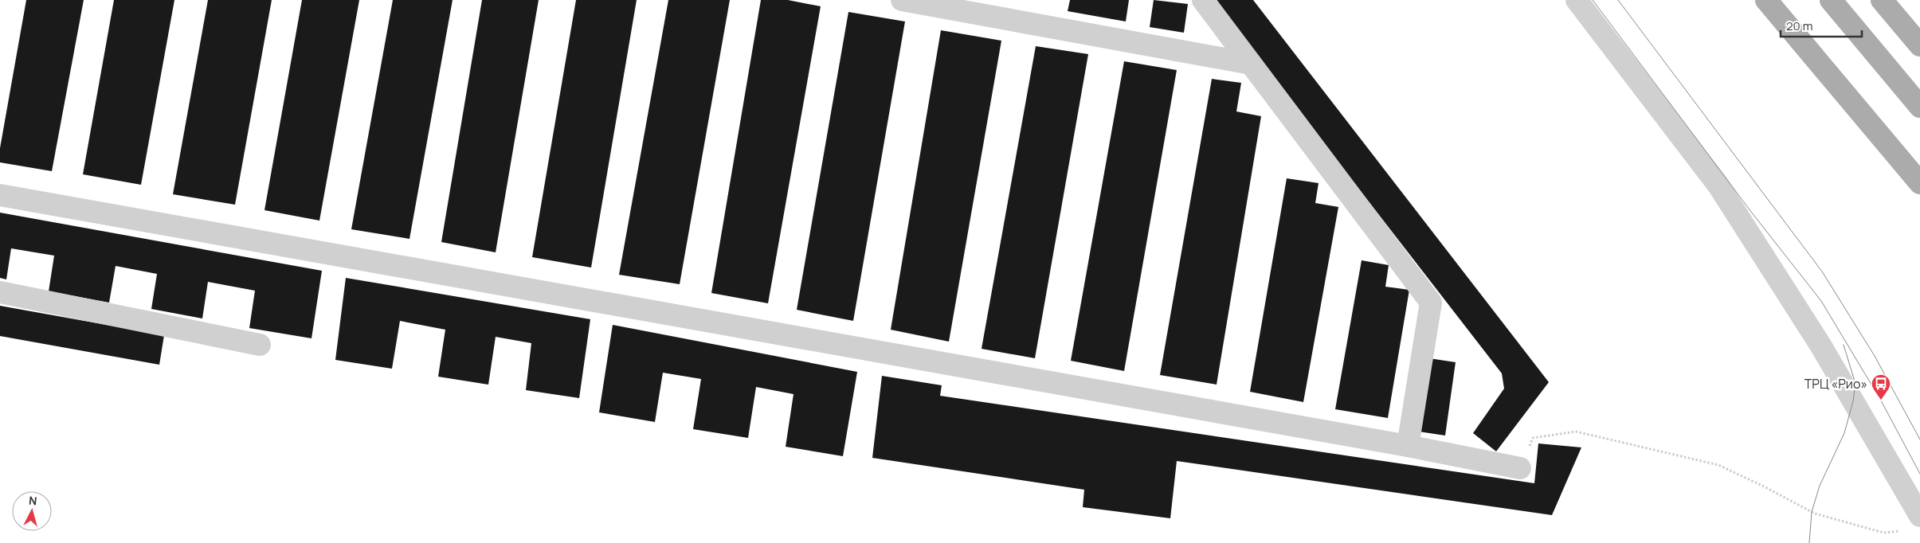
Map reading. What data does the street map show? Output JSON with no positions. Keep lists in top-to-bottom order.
{
  "places": {
    "bus stop": ["ТРЦ «Рио»"]
  },
  "scale_bar": "20 m",
  "north": "top"
}
